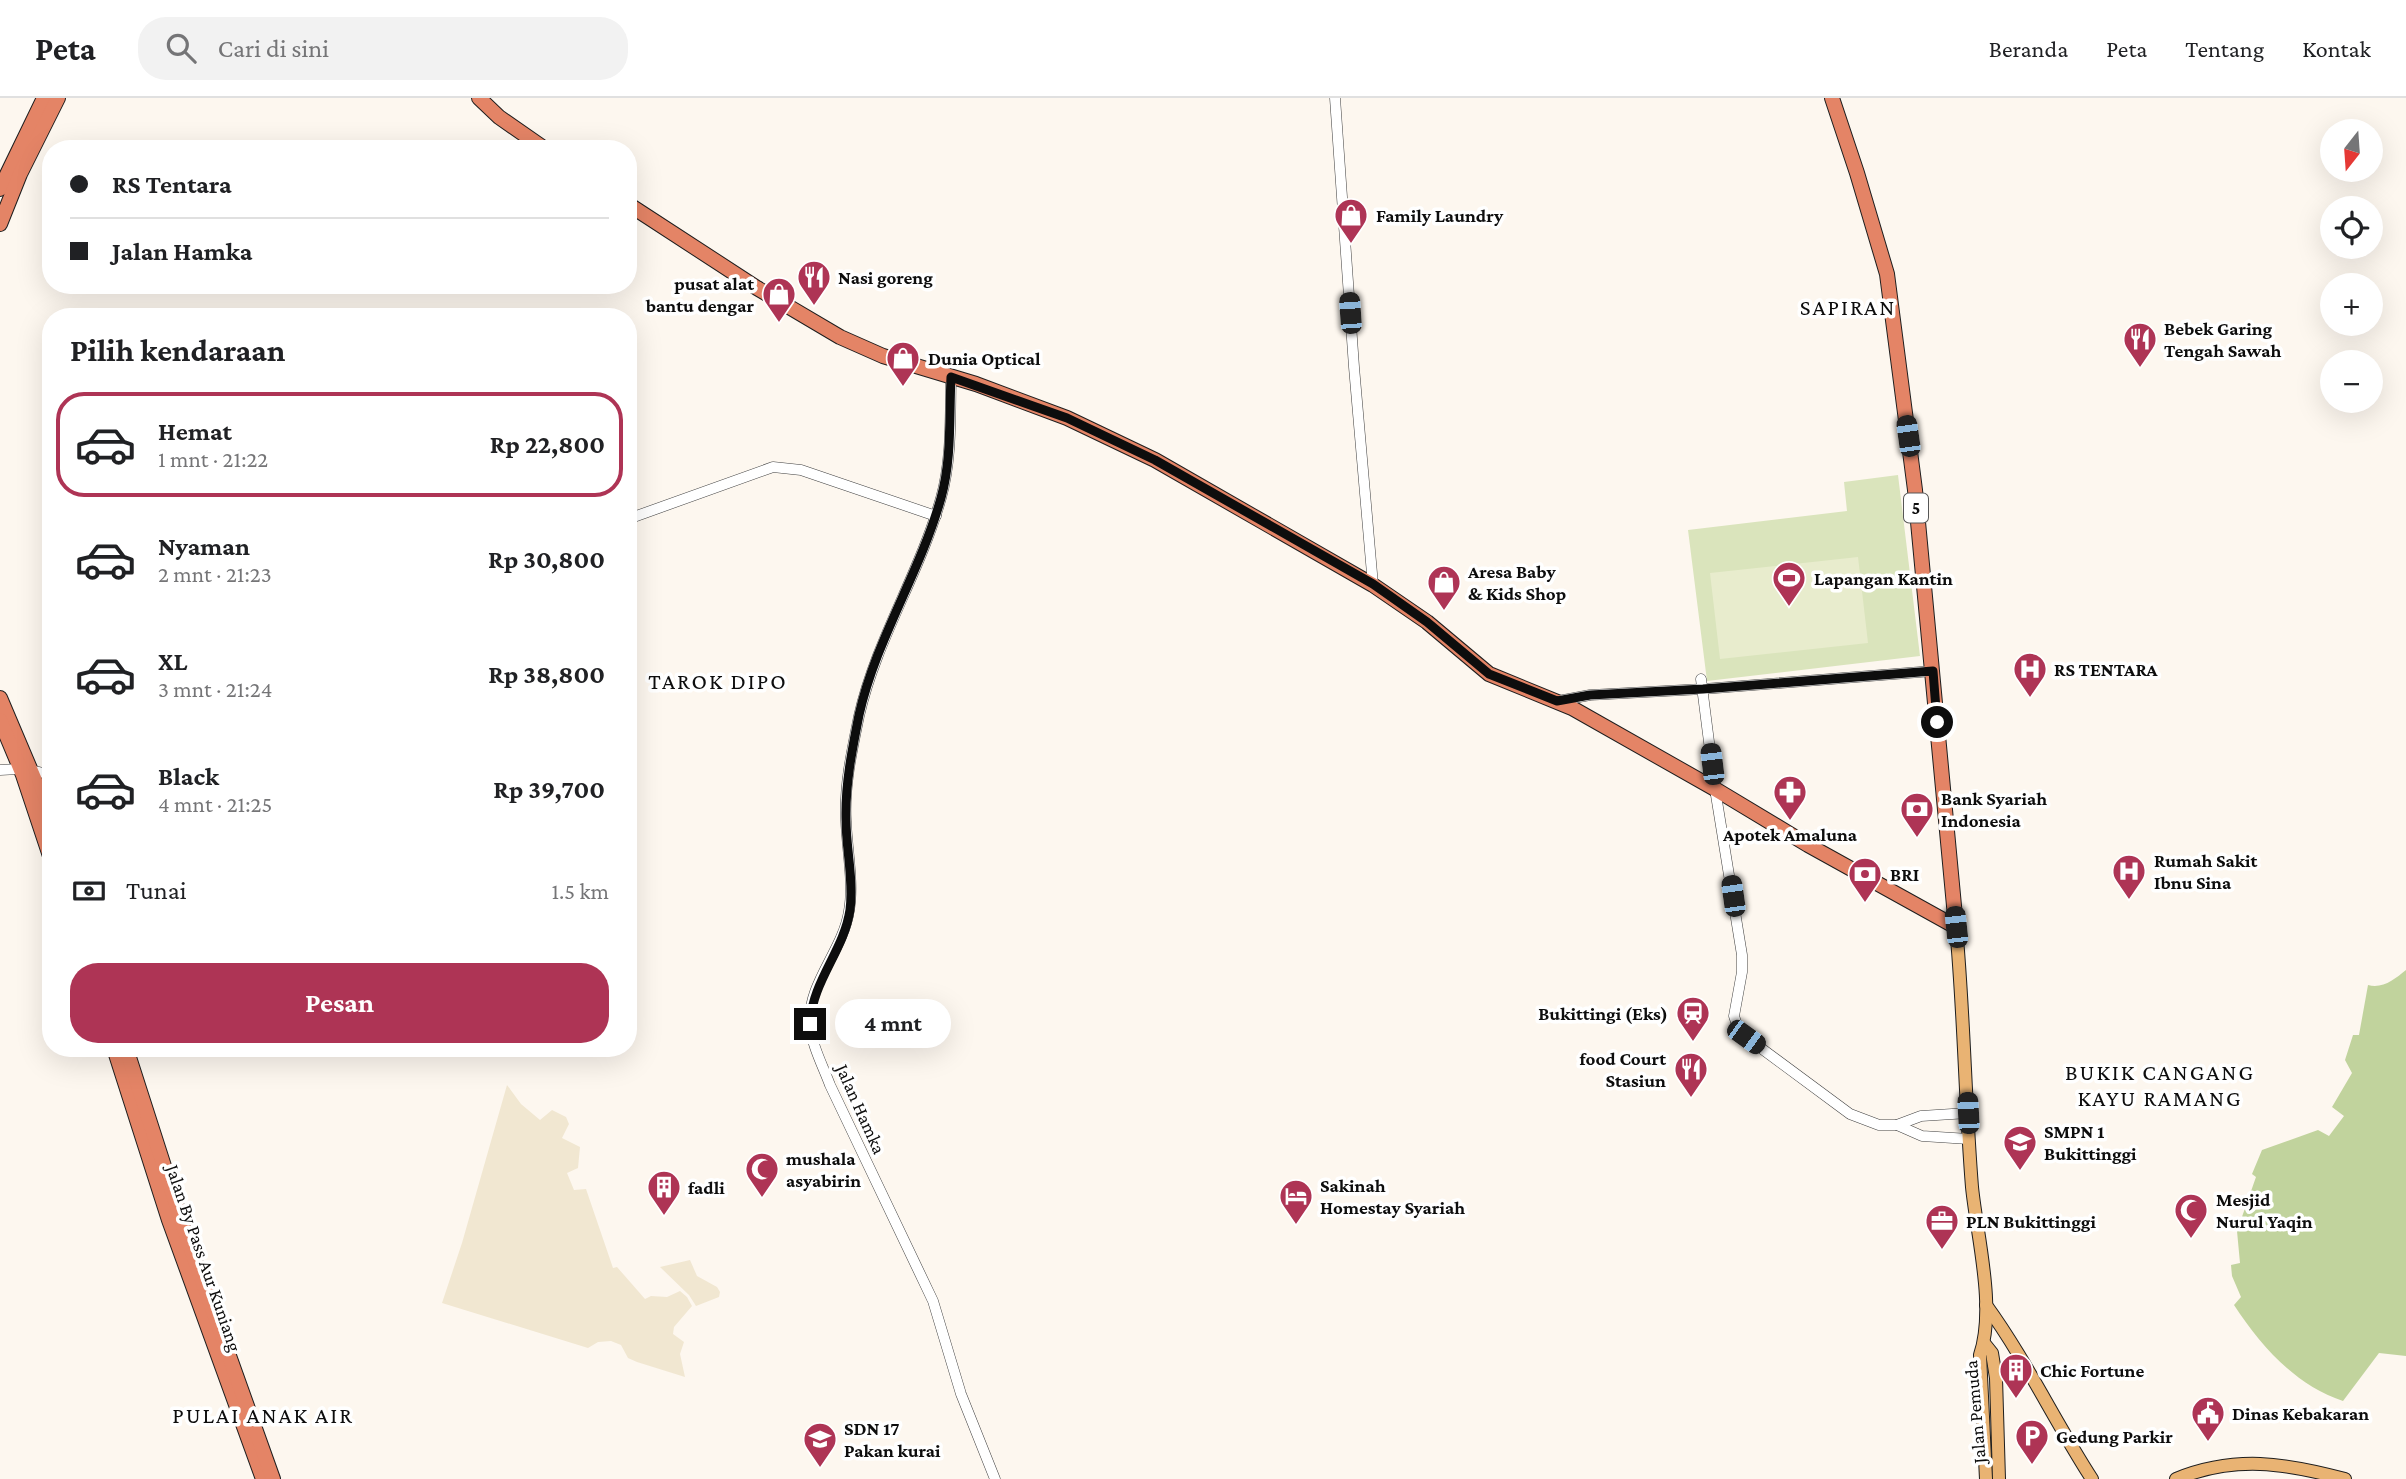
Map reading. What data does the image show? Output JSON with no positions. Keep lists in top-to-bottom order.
{
  "streets": {
    "highway": ["5", "Jalan By Pass Aur Kuniang"],
    "main road": ["Jalan Pemuda"],
    "street": ["Jalan Hamka"]
  },
  "crossings": [
    ["5", "Jalan Pemuda"]
  ],
  "districts": [
    "SAPIRAN",
    "TAROK DIPO",
    "BUKIK CANGANG KAYU RAMANG",
    "PULAI ANAK AIR"
  ],
  "places": {
    "shop": [
      "Family Laundry",
      "pusat alat bantu dengar",
      "Dunia Optical",
      "Aresa Baby & Kids Shop"
    ],
    "restaurant": ["Nasi goreng", "Bebek Garing Tengah Sawah", "food Court Stasiun"],
    "sports": ["Lapangan Kantin"],
    "hospital": ["RS TENTARA", "Rumah Sakit Ibnu Sina"],
    "pharmacy": ["Apotek Amaluna"],
    "bank": ["Bank Syariah Indonesia", "BRI"],
    "station": ["Bukittingi (Eks)"],
    "school or university": ["SMPN 1 Bukittinggi", "SDN 17 Pakan kurai"],
    "mosque": ["mushala asyabirin", "Mesjid Nurul Yaqin"],
    "building": ["fadli", "Chic Fortune"],
    "hotel": ["Sakinah Homestay Syariah"],
    "office": ["PLN Bukittinggi"],
    "public building": ["Dinas Kebakaran"],
    "parking": ["Gedung Parkir"]
  },
  "north": "bottom",
  "page": {
    "header": "Peta",
    "search": "Cari di sini",
    "nav": [
      "Beranda",
      "Peta",
      "Tentang",
      "Kontak"
    ],
    "map_buttons": ["+", "−"],
    "banner": ["RS Tentara", "Jalan Hamka"],
    "heading": "Pilih kendaraan",
    "list": [
      {
        "name": "Hemat",
        "note": "1 mnt · 21:22",
        "value": "Rp 22,800"
      },
      {
        "name": "Nyaman",
        "note": "2 mnt · 21:23",
        "value": "Rp 30,800"
      },
      {
        "name": "XL",
        "note": "3 mnt · 21:24",
        "value": "Rp 38,800"
      },
      {
        "name": "Black",
        "note": "4 mnt · 21:25",
        "value": "Rp 39,700"
      }
    ],
    "pay": ["Tunai", "1.5 km"],
    "buttons": "Pesan",
    "bubble": "4 mnt"
  }
}
